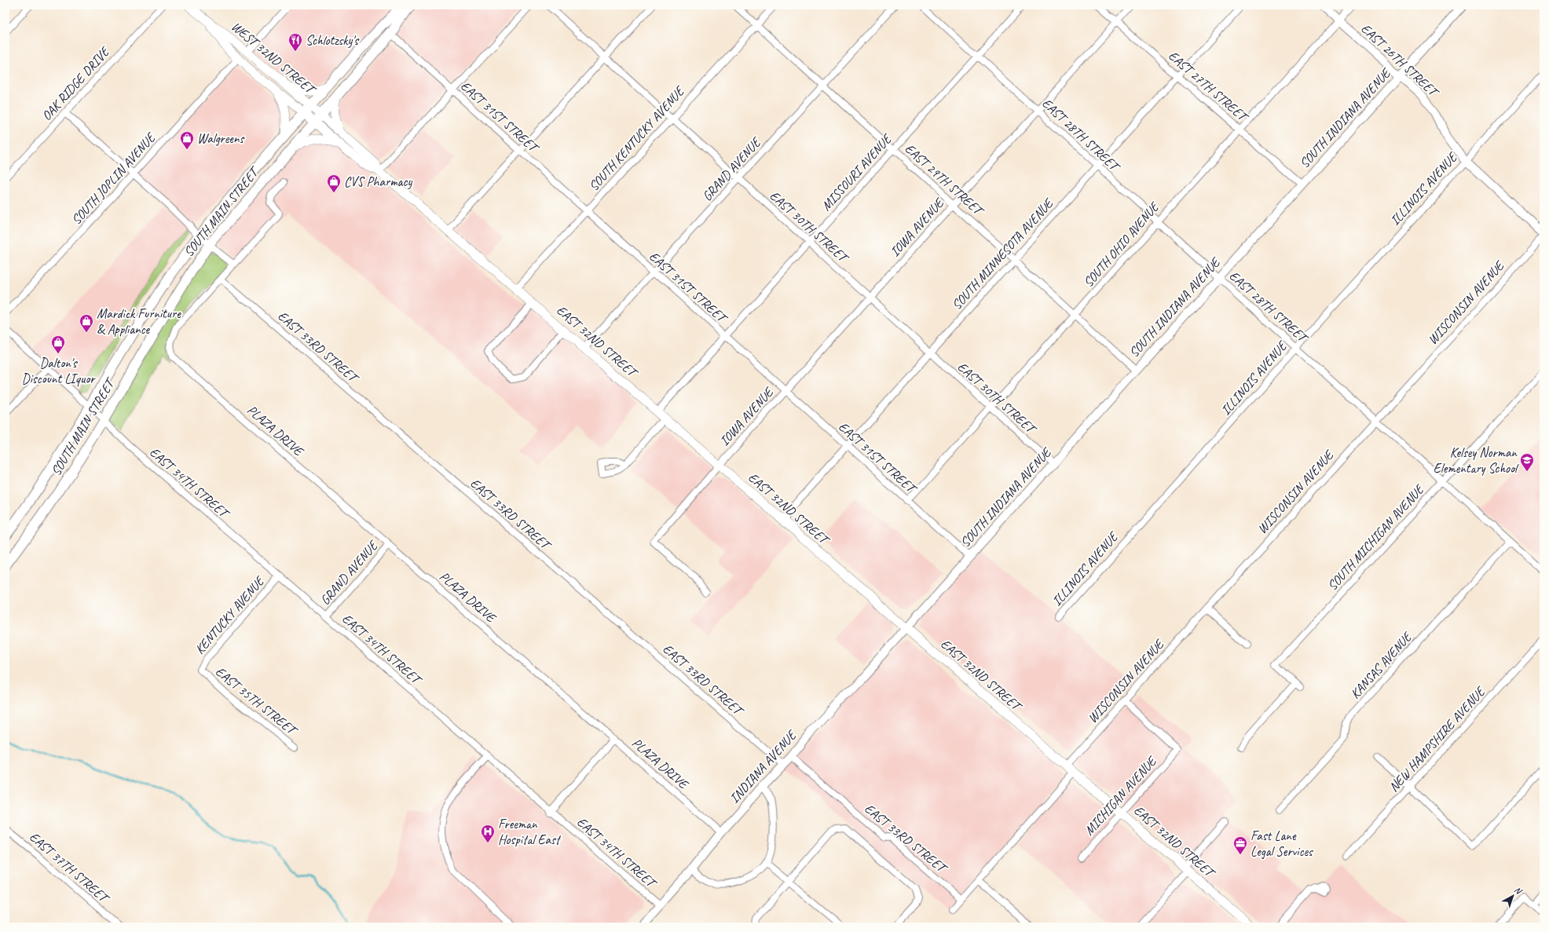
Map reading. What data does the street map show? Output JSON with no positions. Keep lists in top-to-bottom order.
{
  "streets": {
    "main road": ["WEST 32ND STREET", "SOUTH MAIN STREET", "EAST 32ND STREET"],
    "street": [
      "EAST 26TH STREET",
      "OAK RIDGE DRIVE",
      "EAST 27TH STREET",
      "EAST 31ST STREET",
      "SOUTH INDIANA AVENUE",
      "EAST 28TH STREET",
      "SOUTH KENTUCKY AVENUE",
      "GRAND AVENUE",
      "MISSOURI AVENUE",
      "SOUTH JOPLIN AVENUE",
      "EAST 29TH STREET",
      "ILLINOIS AVENUE",
      "EAST 30TH STREET",
      "IOWA AVENUE",
      "SOUTH OHIO AVENUE",
      "SOUTH MINNESOTA AVENUE",
      "WISCONSIN AVENUE",
      "EAST 33RD STREET",
      "PLAZA DRIVE",
      "EAST 34TH STREET",
      "SOUTH MICHIGAN AVENUE",
      "KENTUCKY AVENUE",
      "KANSAS AVENUE",
      "EAST 35TH STREET",
      "NEW HAMPSHIRE AVENUE",
      "INDIANA AVENUE",
      "MICHIGAN AVENUE",
      "EAST 37TH STREET"
    ]
  },
  "crossings": [
    ["WEST 32ND STREET", "SOUTH MAIN STREET"],
    ["WEST 32ND STREET", "EAST 32ND STREET"],
    ["EAST 26TH STREET", "SOUTH INDIANA AVENUE"],
    ["EAST 26TH STREET", "ILLINOIS AVENUE"],
    ["EAST 26TH STREET", "SOUTH OHIO AVENUE"],
    ["EAST 27TH STREET", "SOUTH INDIANA AVENUE"],
    ["EAST 27TH STREET", "IOWA AVENUE"],
    ["EAST 27TH STREET", "SOUTH OHIO AVENUE"],
    ["EAST 27TH STREET", "SOUTH MINNESOTA AVENUE"],
    ["EAST 31ST STREET", "SOUTH INDIANA AVENUE"],
    ["EAST 31ST STREET", "SOUTH KENTUCKY AVENUE"],
    ["EAST 31ST STREET", "GRAND AVENUE"],
    ["EAST 31ST STREET", "MISSOURI AVENUE"],
    ["EAST 31ST STREET", "SOUTH MAIN STREET"],
    ["EAST 31ST STREET", "IOWA AVENUE"],
    ["EAST 31ST STREET", "SOUTH OHIO AVENUE"],
    ["EAST 31ST STREET", "SOUTH MINNESOTA AVENUE"],
    ["SOUTH INDIANA AVENUE", "EAST 28TH STREET"],
    ["SOUTH INDIANA AVENUE", "EAST 29TH STREET"],
    ["SOUTH INDIANA AVENUE", "EAST 30TH STREET"],
    ["SOUTH INDIANA AVENUE", "EAST 32ND STREET"],
    ["SOUTH INDIANA AVENUE", "INDIANA AVENUE"],
    ["EAST 28TH STREET", "MISSOURI AVENUE"],
    ["EAST 28TH STREET", "ILLINOIS AVENUE"],
    ["EAST 28TH STREET", "IOWA AVENUE"],
    ["EAST 28TH STREET", "SOUTH OHIO AVENUE"],
    ["EAST 28TH STREET", "SOUTH MINNESOTA AVENUE"],
    ["EAST 28TH STREET", "WISCONSIN AVENUE"],
    ["EAST 28TH STREET", "SOUTH MICHIGAN AVENUE"],
    ["EAST 28TH STREET", "KANSAS AVENUE"],
    ["SOUTH KENTUCKY AVENUE", "EAST 29TH STREET"],
    ["SOUTH KENTUCKY AVENUE", "EAST 30TH STREET"],
    ["SOUTH KENTUCKY AVENUE", "EAST 32ND STREET"],
    ["GRAND AVENUE", "EAST 29TH STREET"],
    ["GRAND AVENUE", "EAST 30TH STREET"],
    ["GRAND AVENUE", "EAST 32ND STREET"],
    ["GRAND AVENUE", "PLAZA DRIVE"],
    ["GRAND AVENUE", "EAST 34TH STREET"],
    ["MISSOURI AVENUE", "EAST 29TH STREET"],
    ["MISSOURI AVENUE", "EAST 30TH STREET"],
    ["MISSOURI AVENUE", "EAST 32ND STREET"],
    ["EAST 29TH STREET", "IOWA AVENUE"],
    ["EAST 29TH STREET", "SOUTH OHIO AVENUE"],
    ["EAST 29TH STREET", "SOUTH MINNESOTA AVENUE"],
    ["SOUTH MAIN STREET", "EAST 32ND STREET"],
    ["SOUTH MAIN STREET", "EAST 34TH STREET"],
    ["EAST 30TH STREET", "IOWA AVENUE"],
    ["EAST 30TH STREET", "SOUTH OHIO AVENUE"],
    ["EAST 30TH STREET", "SOUTH MINNESOTA AVENUE"],
    ["IOWA AVENUE", "EAST 32ND STREET"],
    ["SOUTH MINNESOTA AVENUE", "EAST 32ND STREET"],
    ["WISCONSIN AVENUE", "EAST 32ND STREET"],
    ["WISCONSIN AVENUE", "MICHIGAN AVENUE"],
    ["EAST 32ND STREET", "INDIANA AVENUE"],
    ["EAST 32ND STREET", "MICHIGAN AVENUE"],
    ["EAST 33RD STREET", "PLAZA DRIVE"],
    ["EAST 33RD STREET", "INDIANA AVENUE"],
    ["PLAZA DRIVE", "INDIANA AVENUE"],
    ["EAST 34TH STREET", "KENTUCKY AVENUE"],
    ["EAST 34TH STREET", "INDIANA AVENUE"],
    ["KENTUCKY AVENUE", "EAST 35TH STREET"]
  ],
  "places": {
    "restaurant": ["Schlotzsky's"],
    "shop": [
      "Walgreens",
      "CVS Pharmacy",
      "Mardick Furniture & Appliance",
      "Dalton's Discount LIquor"
    ],
    "school or university": ["Kelsey Norman Elementary School"],
    "hospital": ["Freeman Hospital East"],
    "office": ["Fast Lane Legal Services"]
  },
  "north": "top right"
}
